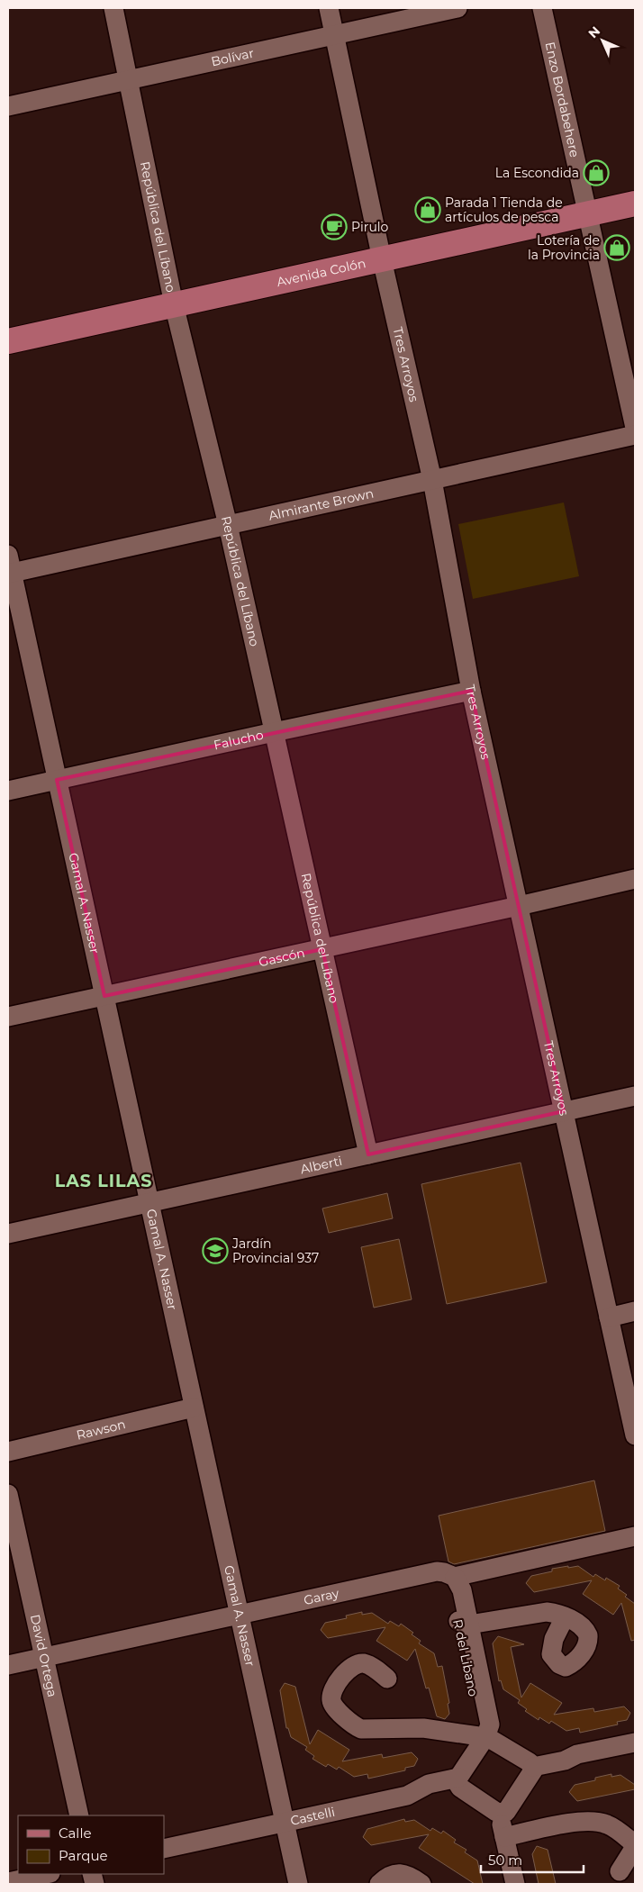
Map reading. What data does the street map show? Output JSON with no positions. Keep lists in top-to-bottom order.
{
  "streets": {
    "main road": ["Avenida Colón"],
    "street": [
      "Bolívar",
      "Enzo Bordabehere",
      "República del Líbano",
      "Tres Arroyos",
      "Almirante Brown",
      "Falucho",
      "Gamal A. Nasser",
      "Gascón",
      "Alberti",
      "Rawson",
      "Garay",
      "David Ortega",
      "R del Libano",
      "Castelli"
    ]
  },
  "crossings": [
    ["Bolívar", "República del Líbano"],
    ["Bolívar", "Tres Arroyos"],
    ["Enzo Bordabehere", "Avenida Colón"],
    ["República del Líbano", "Avenida Colón"],
    ["República del Líbano", "Almirante Brown"],
    ["República del Líbano", "Falucho"],
    ["República del Líbano", "Gascón"],
    ["República del Líbano", "Alberti"],
    ["Avenida Colón", "Tres Arroyos"],
    ["Tres Arroyos", "Almirante Brown"],
    ["Tres Arroyos", "Falucho"],
    ["Tres Arroyos", "Gascón"],
    ["Tres Arroyos", "Alberti"],
    ["Almirante Brown", "Gamal A. Nasser"],
    ["Falucho", "Gamal A. Nasser"],
    ["Gamal A. Nasser", "Gascón"],
    ["Gamal A. Nasser", "Alberti"],
    ["Gamal A. Nasser", "Rawson"],
    ["Gamal A. Nasser", "Garay"],
    ["Gamal A. Nasser", "Castelli"],
    ["Garay", "David Ortega"],
    ["Garay", "R del Libano"]
  ],
  "districts": ["LAS LILAS"],
  "places": {
    "shop": ["La Escondida", "Parada 1 Tienda de artículos de pesca", "Lotería de la Provincia"],
    "cafe": ["Pirulo"],
    "school or university": ["Jardín Provincial 937"]
  },
  "legend": ["Calle", "Parque"],
  "scale_bar": "50 m",
  "north": "top left"
}
